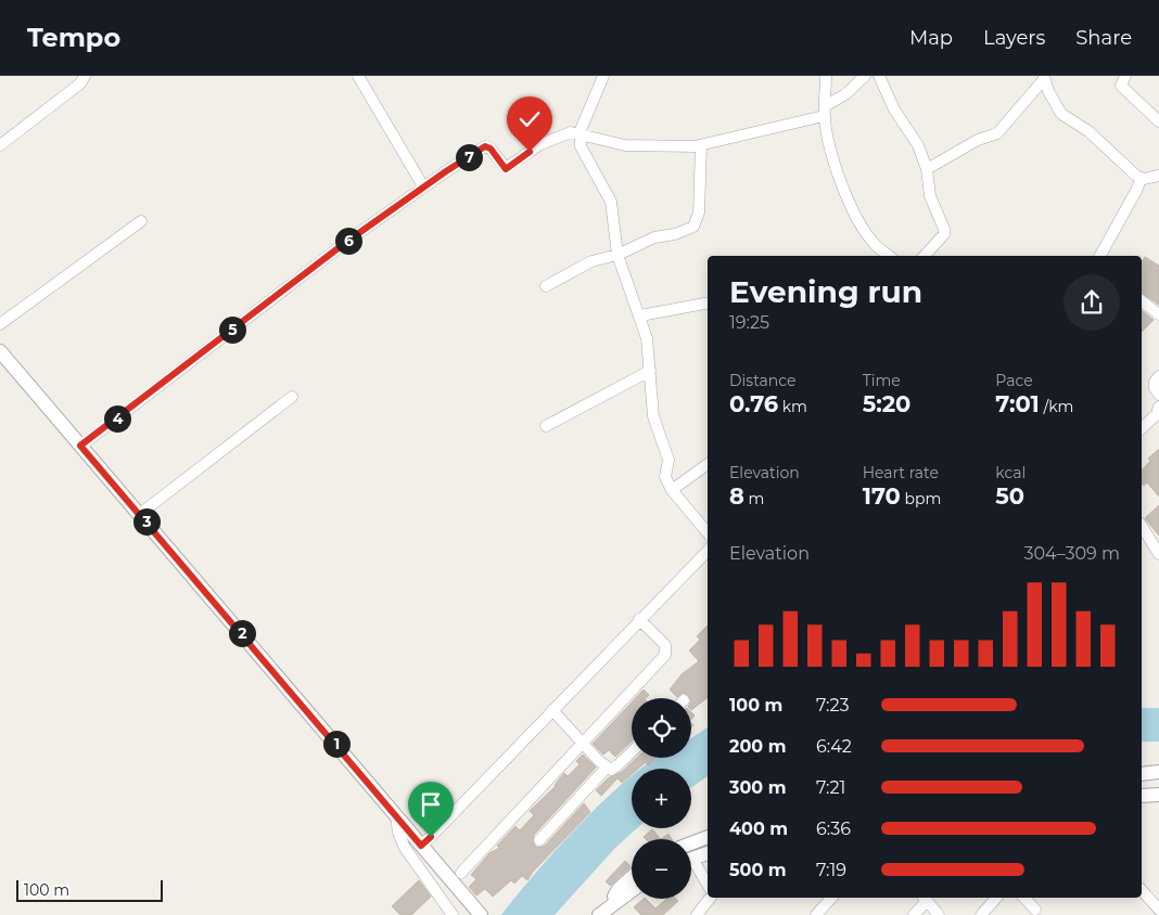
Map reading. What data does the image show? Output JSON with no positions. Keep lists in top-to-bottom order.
{
  "scale_bar": "100 m",
  "page": {
    "header": "Tempo",
    "nav": ["Map", "Layers", "Share"],
    "pins": [
      "7",
      "6",
      "5",
      "4",
      "3",
      "2",
      "1"
    ],
    "heading": ["Evening run", "19:25"],
    "stats": [
      ["Distance", "0.76 km"],
      ["Time", "5:20"],
      ["Pace", "7:01 /km"],
      ["Elevation", "8 m"],
      ["Heart rate", "170 bpm"],
      ["kcal", "50"]
    ],
    "chart": ["Elevation", "304–309 m"],
    "list": [
      {
        "name": "100 m",
        "note": "7:23"
      },
      {
        "name": "200 m",
        "note": "6:42"
      },
      {
        "name": "300 m",
        "note": "7:21"
      },
      {
        "name": "400 m",
        "note": "6:36"
      },
      {
        "name": "500 m",
        "note": "7:19"
      }
    ],
    "map_buttons": ["+", "−"],
    "scale": "100 m"
  }
}
